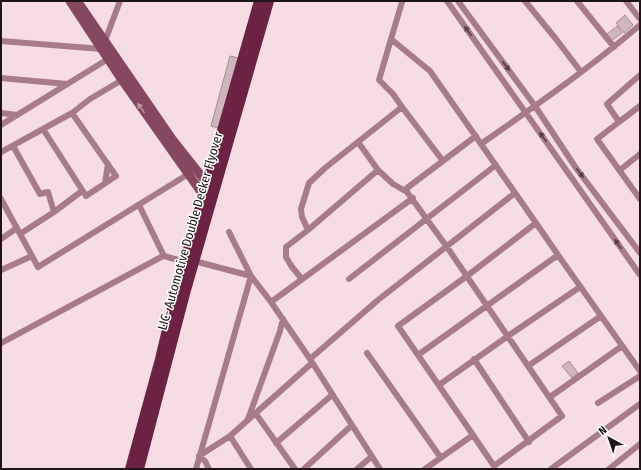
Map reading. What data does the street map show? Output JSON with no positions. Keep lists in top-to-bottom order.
{
  "streets": {
    "main road": ["LIC- Automotive Double Decker Flyover"]
  },
  "north": "top left"
}
